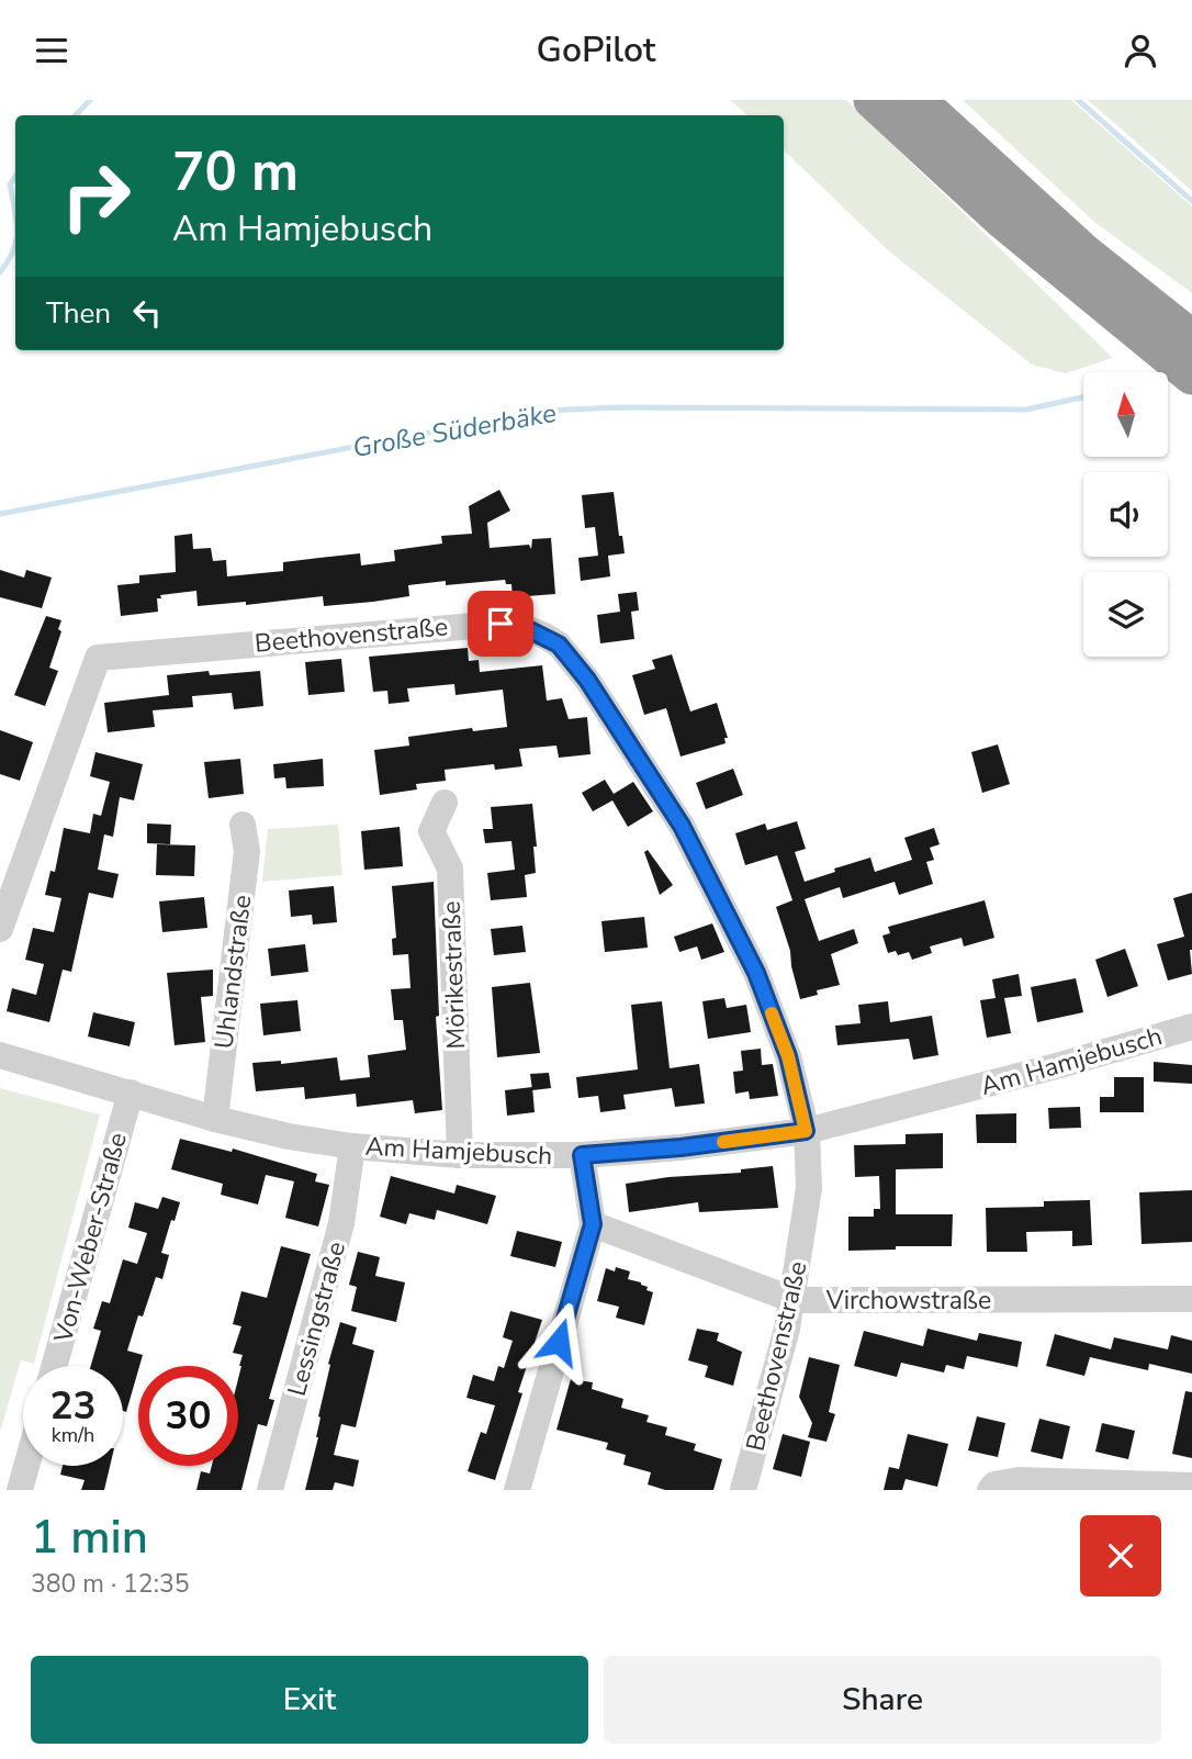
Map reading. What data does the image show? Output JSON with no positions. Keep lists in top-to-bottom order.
{
  "streets": {
    "street": [
      "Beethovenstraße",
      "Uhlandstraße",
      "Mörikestraße",
      "Am Hamjebusch",
      "Von-Weber-Straße",
      "Virchowstraße",
      "Lessingstraße"
    ]
  },
  "crossings": [
    ["Beethovenstraße", "Am Hamjebusch"],
    ["Beethovenstraße", "Virchowstraße"],
    ["Uhlandstraße", "Am Hamjebusch"],
    ["Mörikestraße", "Am Hamjebusch"],
    ["Am Hamjebusch", "Von-Weber-Straße"],
    ["Am Hamjebusch", "Lessingstraße"]
  ],
  "water": ["Große Süderbäke"],
  "north": "top",
  "page": {
    "header": "GoPilot",
    "turn": ["70 m", "Am Hamjebusch"],
    "then": "Then",
    "speed": "23 km/h",
    "limit": "30",
    "heading": ["1 min", "380 m · 12:35"],
    "buttons": ["Exit", "Share"]
  }
}
